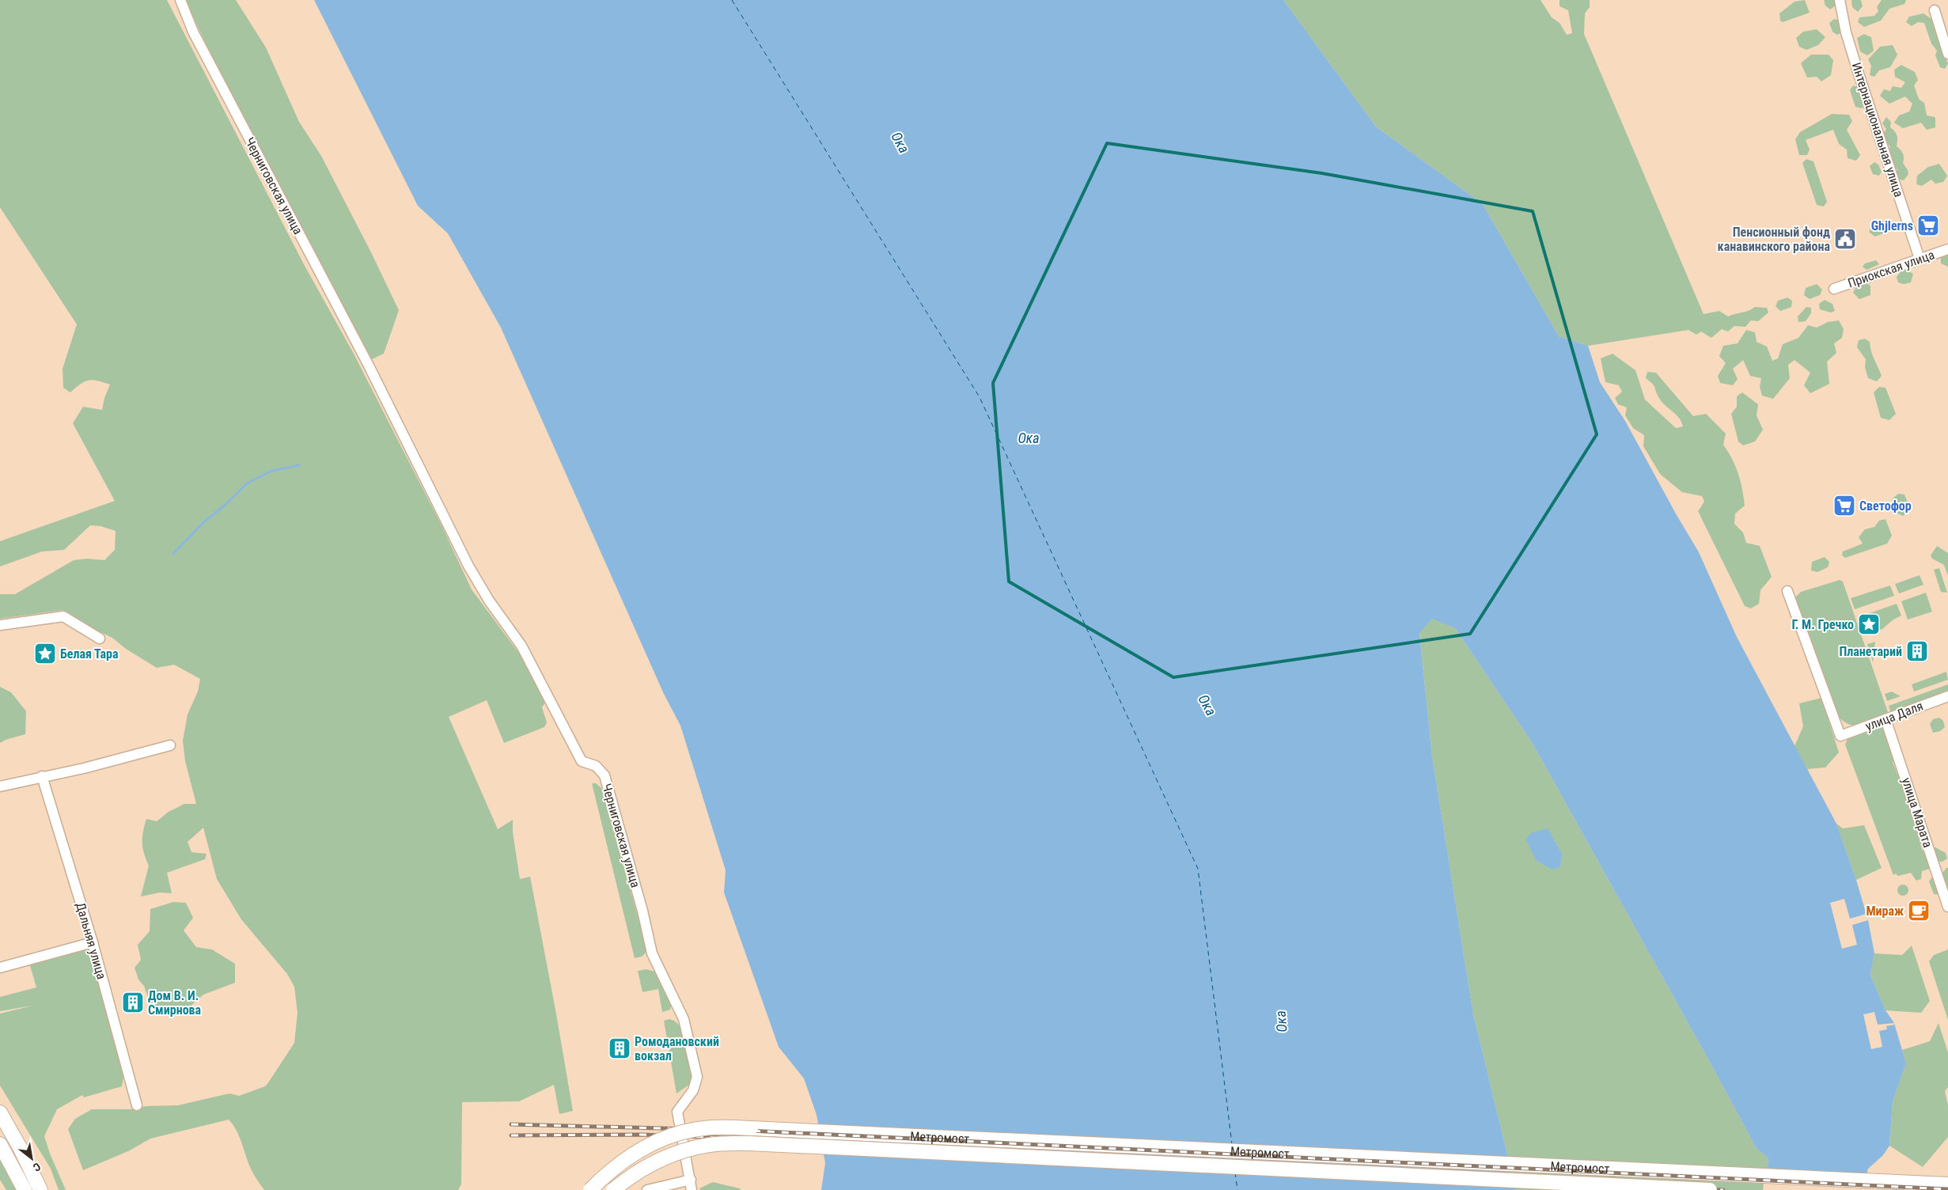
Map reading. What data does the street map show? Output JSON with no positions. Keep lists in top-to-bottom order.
{
  "streets": {
    "main road": ["Метромост"],
    "street": [
      "Интернациональная улица",
      "Черниговская улица",
      "Приокская улица",
      "улица Даля",
      "улица Марата",
      "Дальняя улица"
    ]
  },
  "crossings": [
    ["Интернациональная улица", "Приокская улица"],
    ["улица Даля", "улица Марата"]
  ],
  "water": ["Ока"],
  "places": {
    "supermarket": ["Ghjlerns", "Светофор"],
    "public building": ["Пенсионный фонд канавинского района"],
    "place": ["Г. М. Гречко", "Белая Тара"],
    "building": ["Планетарий", "Дом В. И. Смирнова", "Ромодановский вокзал"],
    "cafe": ["Мираж"]
  },
  "north": "bottom right"
}
